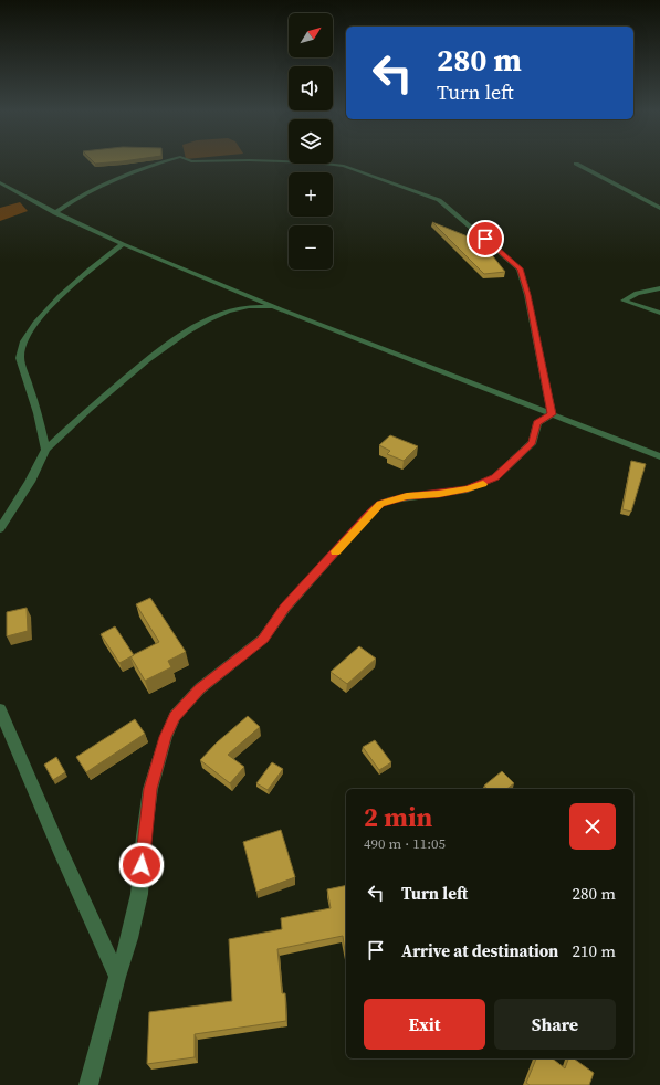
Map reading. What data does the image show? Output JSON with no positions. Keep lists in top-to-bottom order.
{
  "north": "top right",
  "page": {
    "map_buttons": ["+", "−"],
    "turn": ["280 m", "Turn left"],
    "heading": ["2 min", "490 m · 11:05"],
    "list": [
      {
        "name": "Turn left",
        "value": "280 m"
      },
      {
        "name": "Arrive at destination",
        "value": "210 m"
      }
    ],
    "buttons": ["Exit", "Share"]
  }
}
